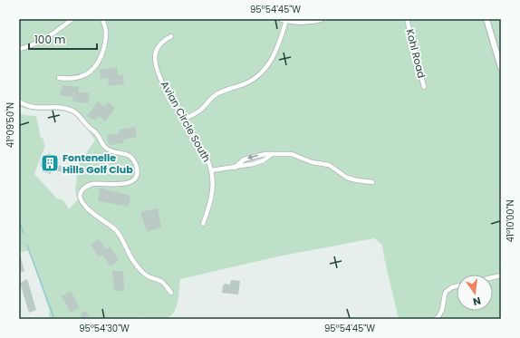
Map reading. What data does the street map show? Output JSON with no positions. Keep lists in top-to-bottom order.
{
  "streets": {
    "street": ["Kohl Road", "Avian Circle South"]
  },
  "places": {
    "building": ["Fontenelle Hills Golf Club"]
  },
  "scale_bar": "100 m",
  "north": "bottom",
  "coordinates": [
    "95°54'45\"W",
    "41°09'50\"N",
    "41°10'00\"N",
    "95°54'30\"W"
  ]
}
